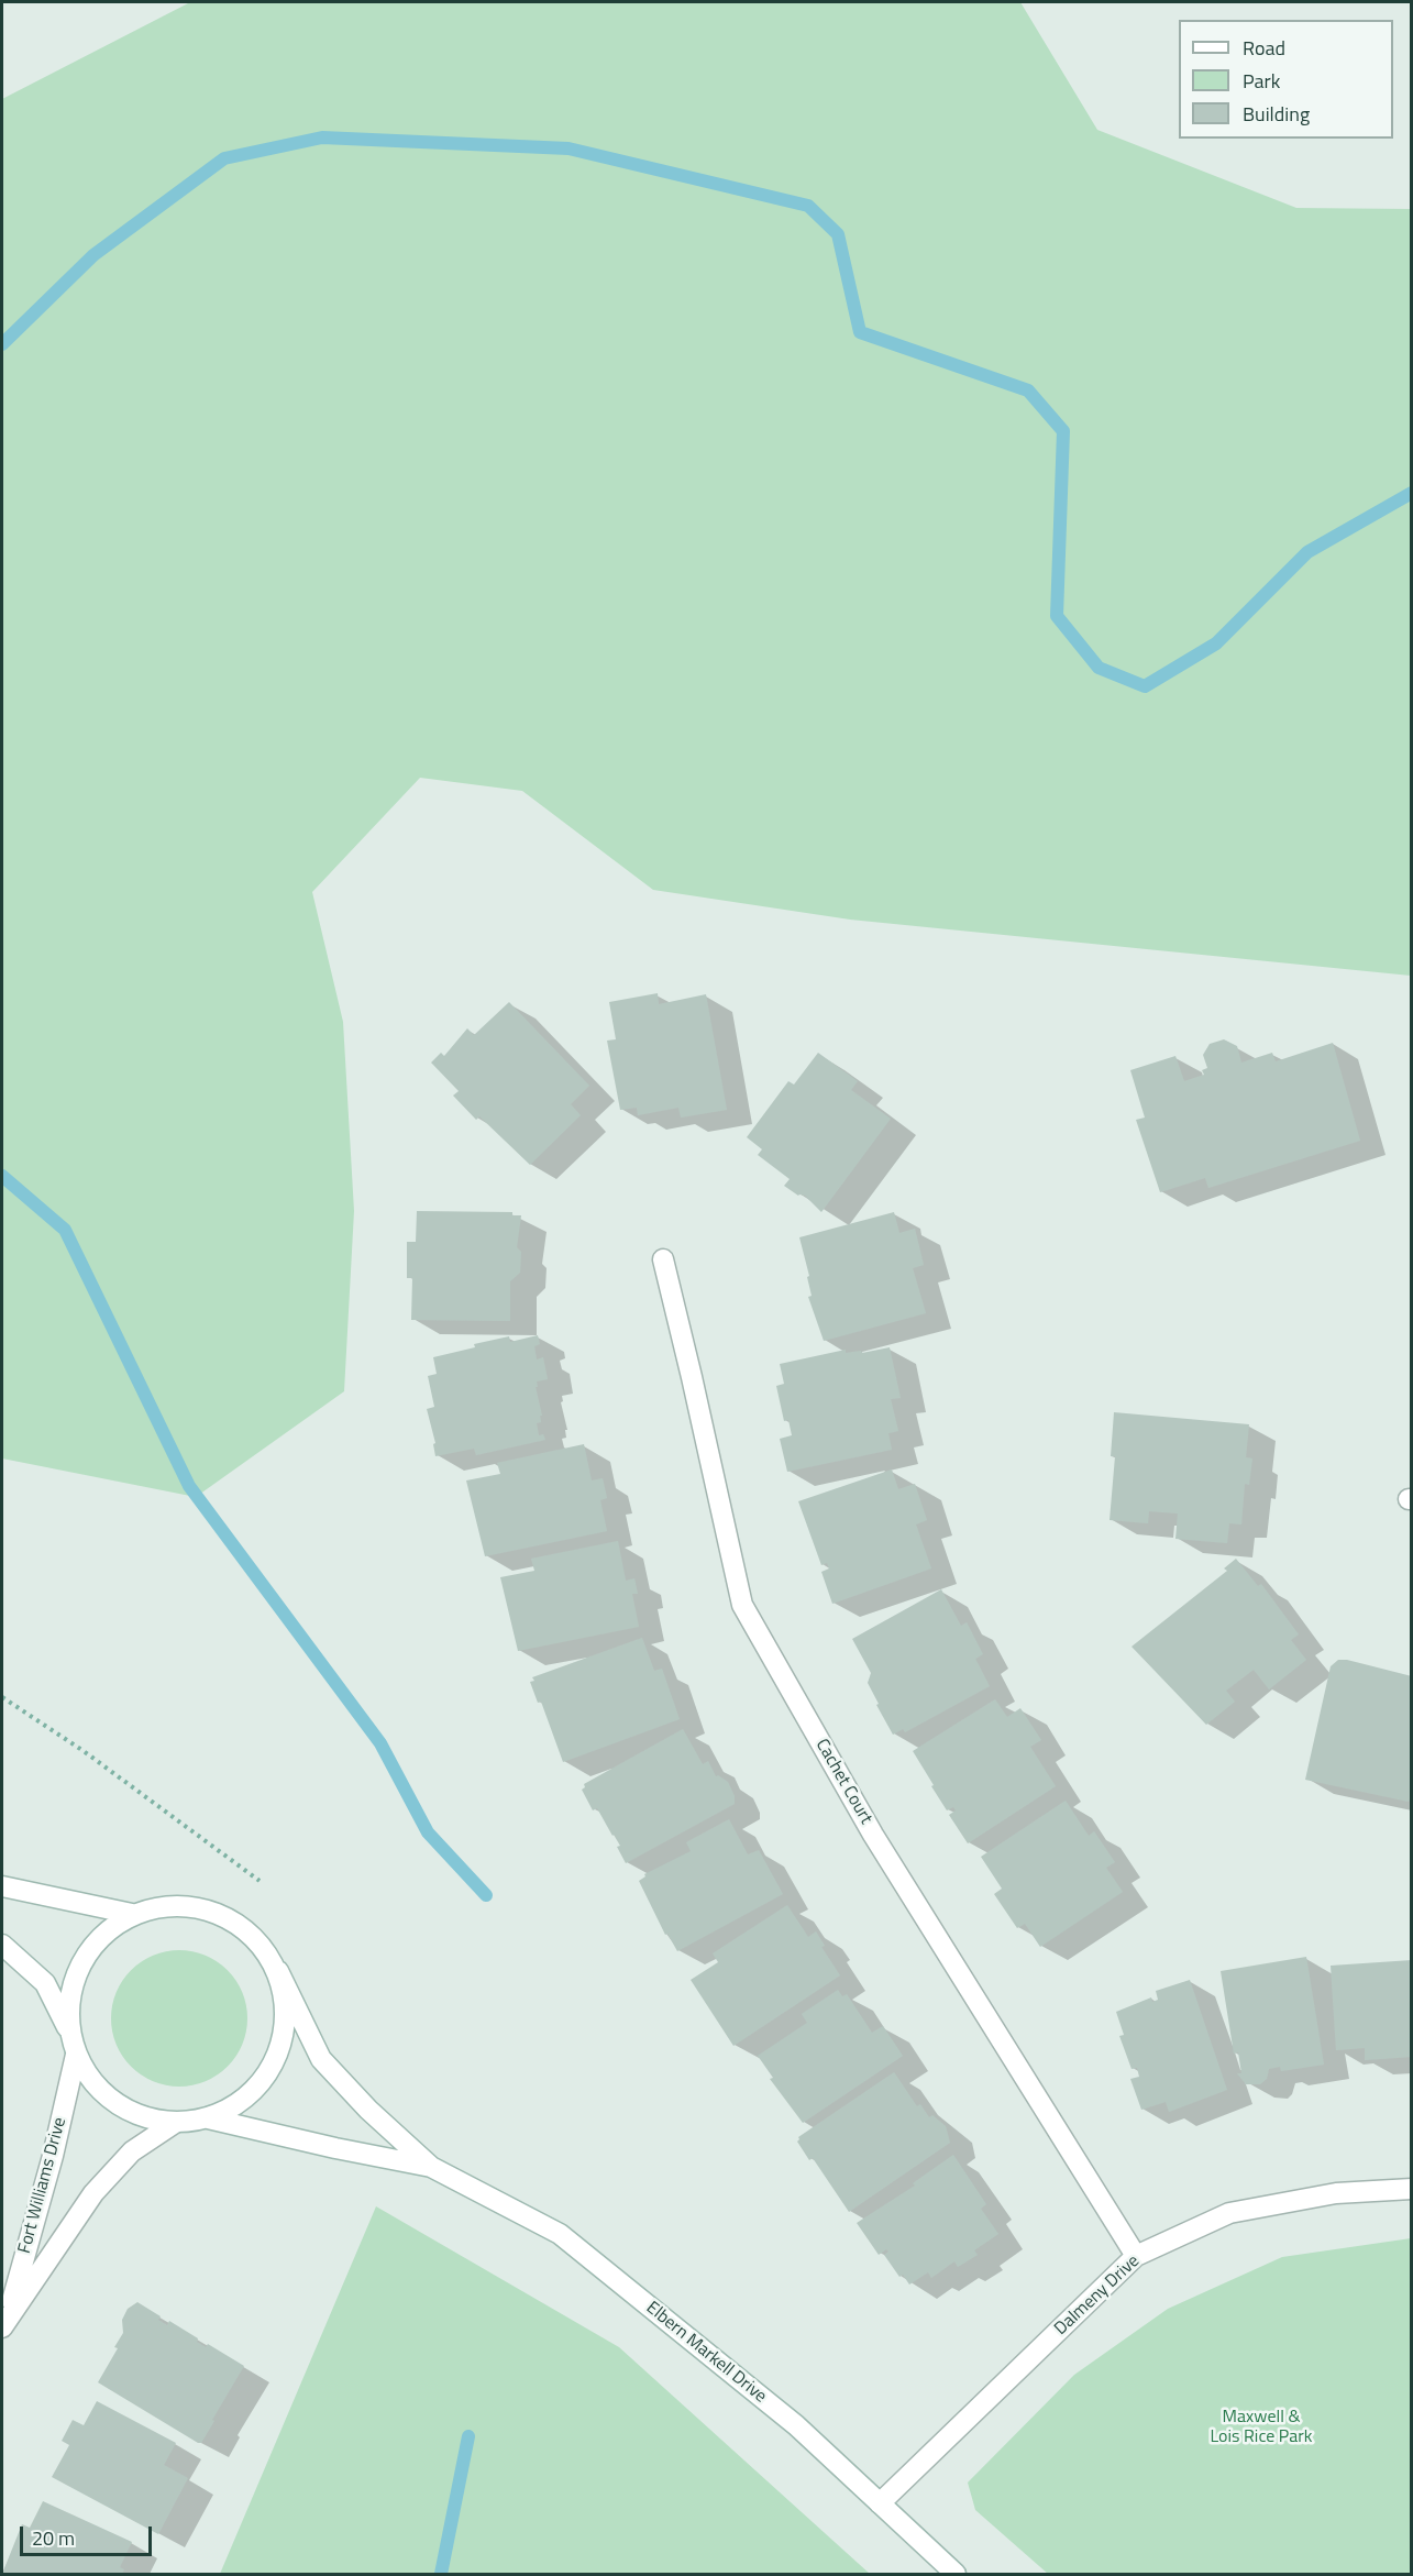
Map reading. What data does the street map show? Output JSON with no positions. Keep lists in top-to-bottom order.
{
  "streets": {
    "street": [
      "Cachet Court",
      "Fort Williams Drive",
      "Dalmeny Drive",
      "Elbern Markell Drive"
    ]
  },
  "crossings": [
    ["Cachet Court", "Dalmeny Drive"],
    ["Fort Williams Drive", "Elbern Markell Drive"],
    ["Dalmeny Drive", "Elbern Markell Drive"]
  ],
  "parks": ["Maxwell & Lois Rice Park"],
  "legend": ["Road", "Park", "Building"],
  "scale_bar": "20 m"
}
